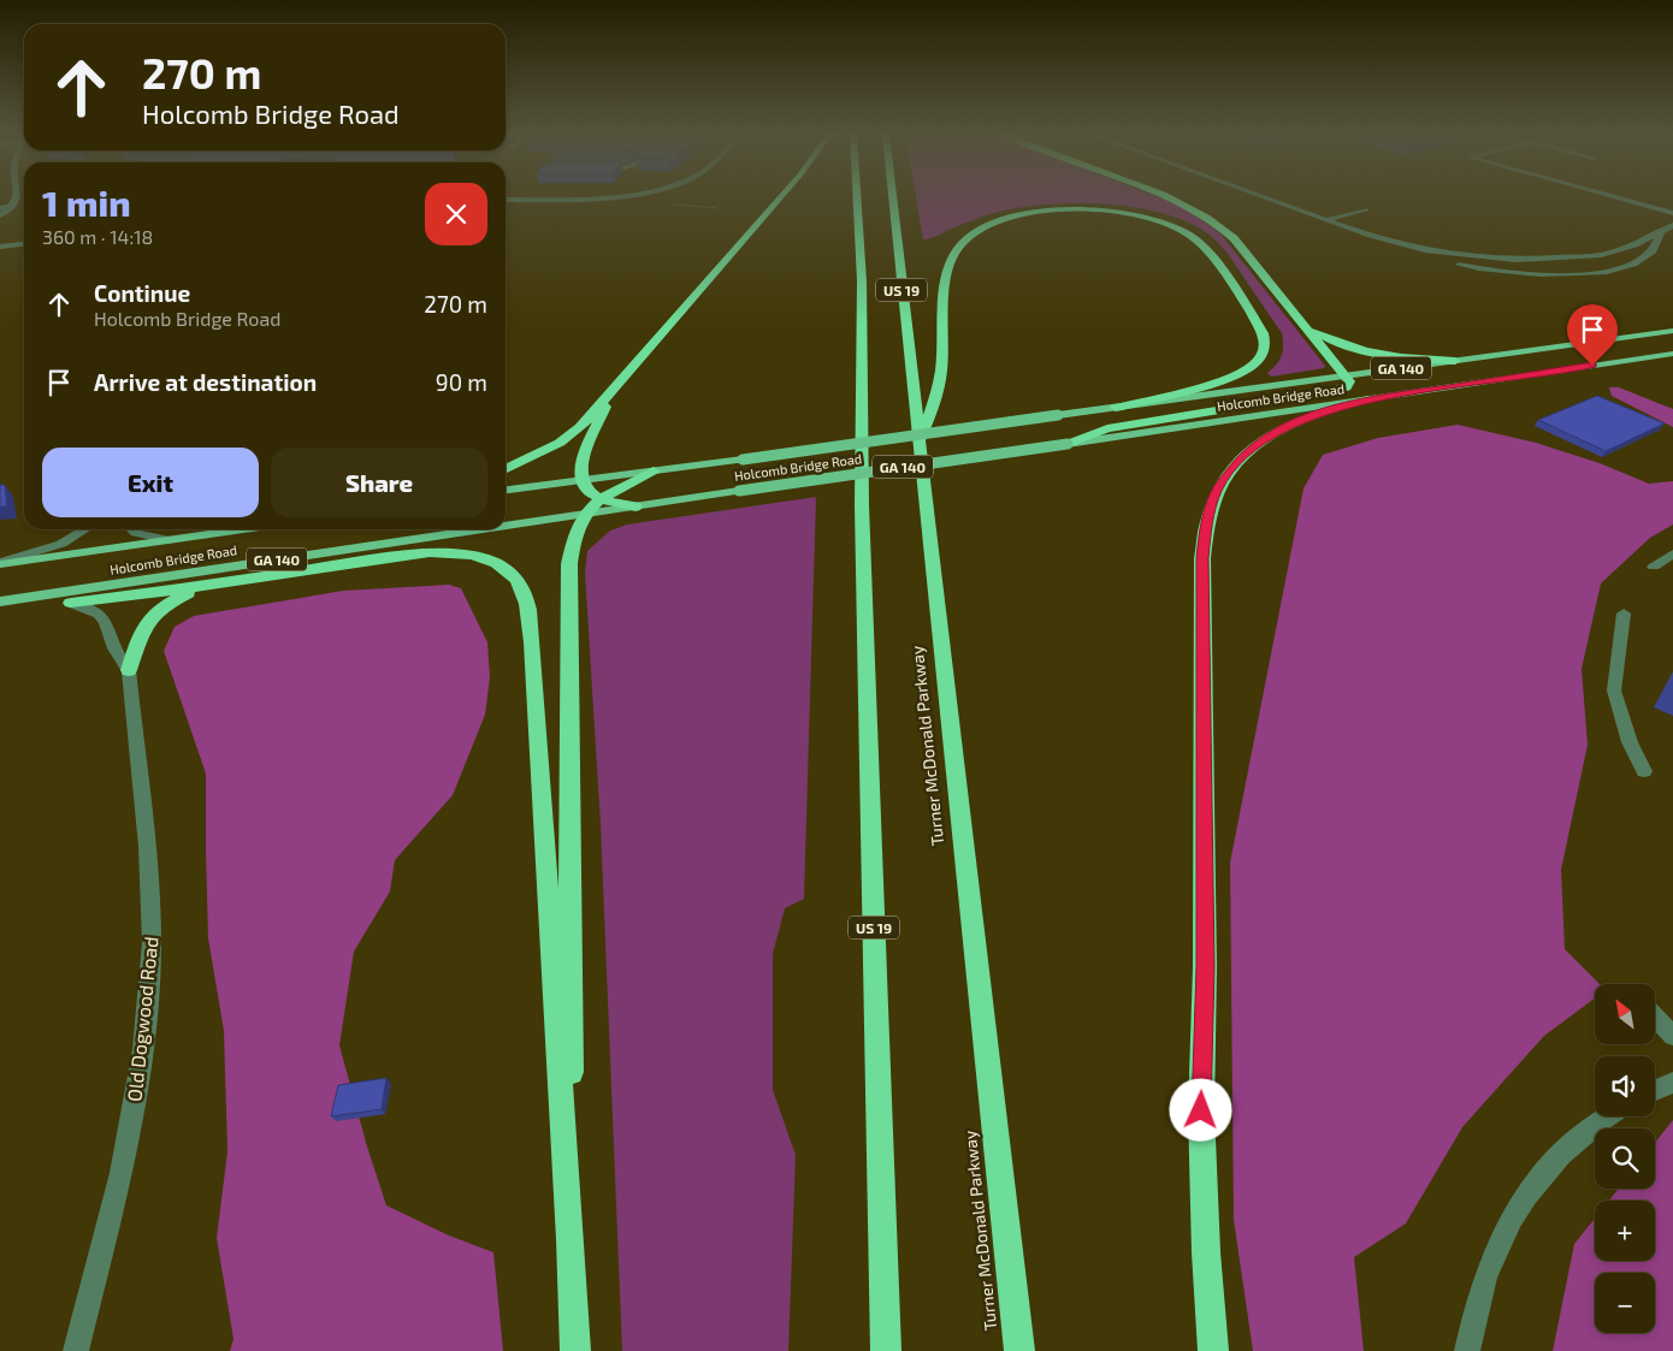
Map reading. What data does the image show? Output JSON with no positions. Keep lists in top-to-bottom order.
{
  "streets": {
    "highway": ["US 19", "Turner McDonald Parkway"],
    "main road": ["GA 140", "Holcomb Bridge Road"],
    "street": ["Old Dogwood Road"]
  },
  "north": "top left",
  "page": {
    "turn": ["270 m", "Holcomb Bridge Road"],
    "heading": ["1 min", "360 m · 14:18"],
    "list": [
      {
        "name": "Continue",
        "note": "Holcomb Bridge Road",
        "value": "270 m"
      },
      {
        "name": "Arrive at destination",
        "value": "90 m"
      }
    ],
    "buttons": ["Exit", "Share"],
    "map_buttons": ["+", "−"]
  }
}
